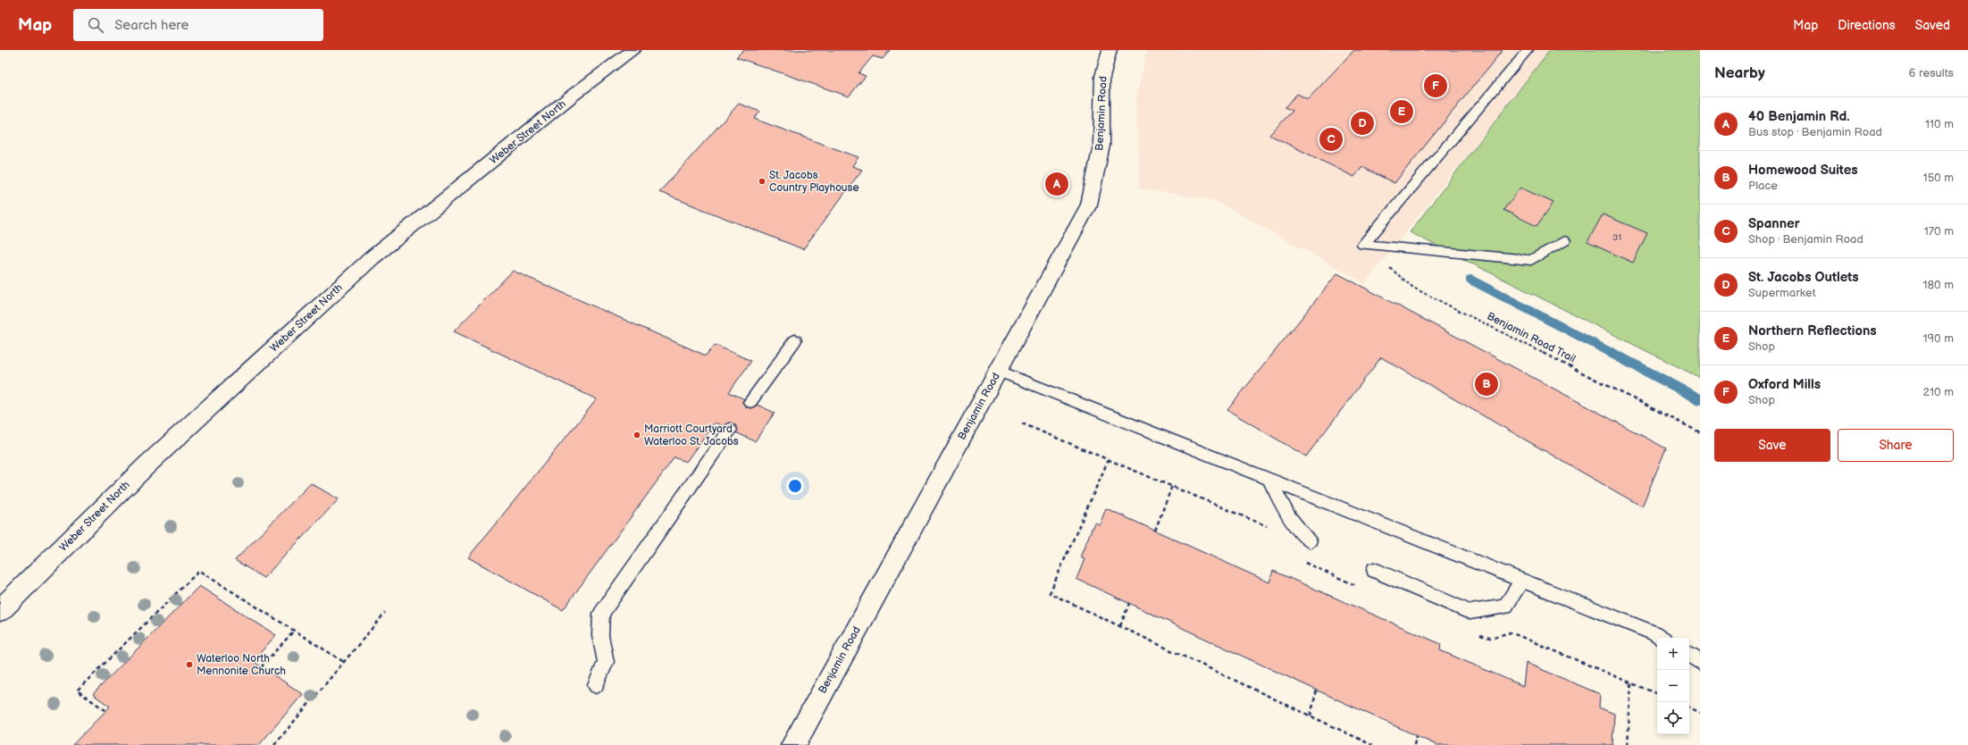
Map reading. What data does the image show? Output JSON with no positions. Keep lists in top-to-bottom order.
{
  "streets": {
    "street": ["Benjamin Road", "Weber Street North"],
    "path": ["Benjamin Road Trail"]
  },
  "places": ["St. Jacobs Country Playhouse", "Marriott Courtyard Waterloo St. Jacobs", "Waterloo North Mennonite Church"],
  "house_numbers": ["31"],
  "page": {
    "header": "Map",
    "search": "Search here",
    "nav": ["Map", "Directions", "Saved"],
    "heading": ["Nearby", "6 results"],
    "pins": [
      "F",
      "E",
      "D",
      "C",
      "A",
      "B"
    ],
    "list": [
      {
        "mark": "A",
        "name": "40 Benjamin Rd.",
        "note": "Bus stop · Benjamin Road",
        "value": "110 m"
      },
      {
        "mark": "B",
        "name": "Homewood Suites",
        "note": "Place",
        "value": "150 m"
      },
      {
        "mark": "C",
        "name": "Spanner",
        "note": "Shop · Benjamin Road",
        "value": "170 m"
      },
      {
        "mark": "D",
        "name": "St. Jacobs Outlets",
        "note": "Supermarket",
        "value": "180 m"
      },
      {
        "mark": "E",
        "name": "Northern Reflections",
        "note": "Shop",
        "value": "190 m"
      },
      {
        "mark": "F",
        "name": "Oxford Mills",
        "note": "Shop",
        "value": "210 m"
      }
    ],
    "buttons": ["Save", "Share"],
    "map_buttons": ["+", "−"]
  }
}
